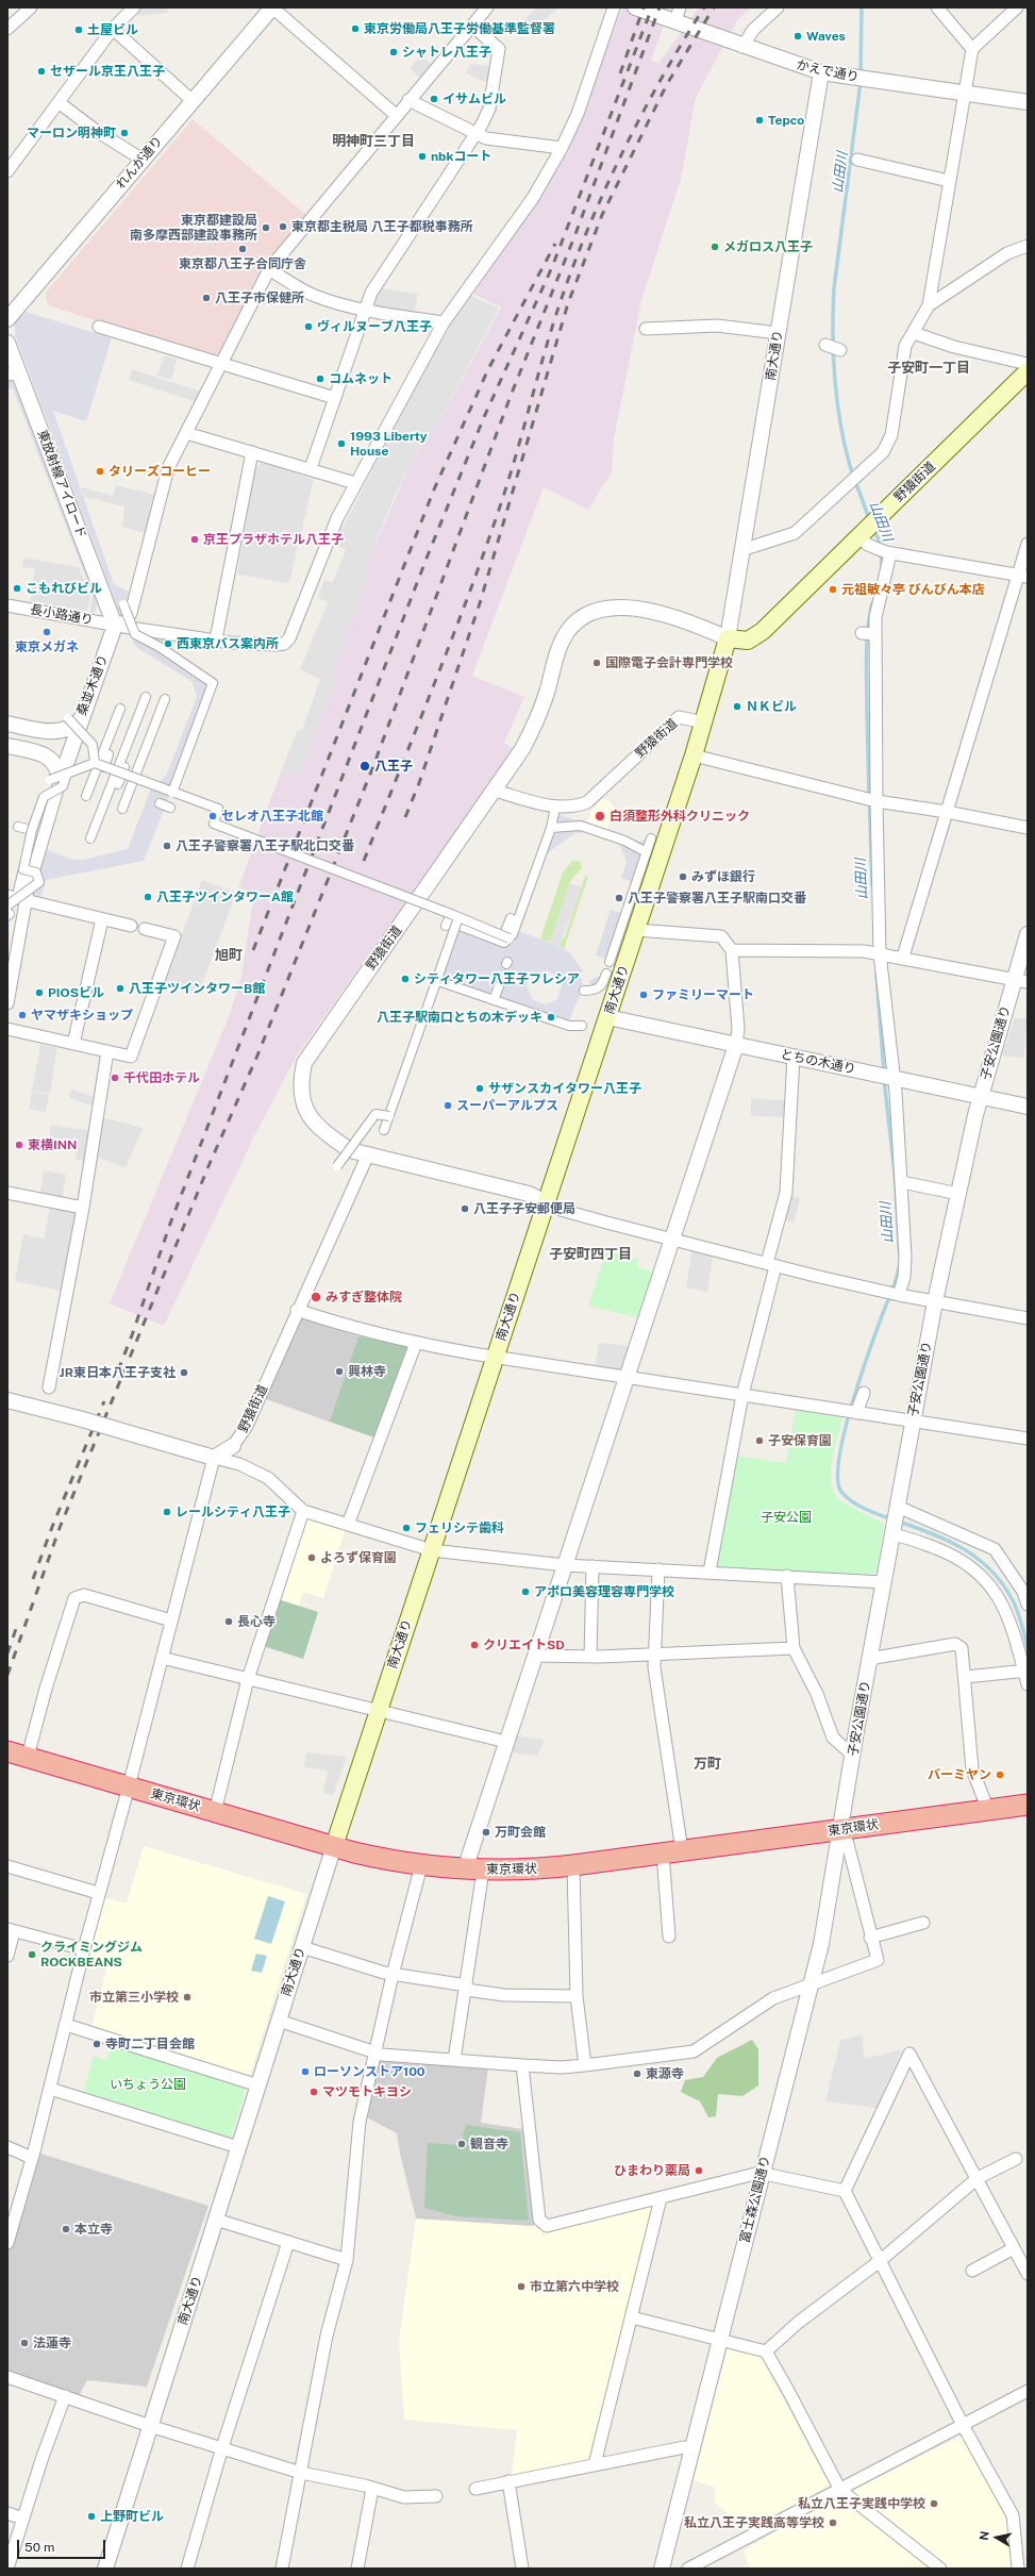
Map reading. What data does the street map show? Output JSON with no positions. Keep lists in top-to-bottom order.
{
  "streets": {
    "highway": ["東京環状"],
    "main road": ["南大通り", "野猿街道"],
    "street": [
      "かえで通り",
      "れんが通り",
      "東放射線アイロード",
      "長小路通り",
      "桑並木通り",
      "子安公園通り",
      "とちの木通り",
      "富士森公園通り"
    ]
  },
  "crossings": [
    ["かえで通り", "南大通り"],
    ["南大通り", "野猿街道"],
    ["南大通り", "とちの木通り"],
    ["南大通り", "東京環状"],
    ["東放射線アイロード", "長小路通り"],
    ["東放射線アイロード", "桑並木通り"],
    ["長小路通り", "桑並木通り"],
    ["子安公園通り", "とちの木通り"],
    ["子安公園通り", "東京環状"],
    ["子安公園通り", "富士森公園通り"],
    ["東京環状", "富士森公園通り"]
  ],
  "districts": [
    "明神町三丁目",
    "子安町一丁目",
    "旭町",
    "子安町四丁目",
    "万町"
  ],
  "water": ["山田川"],
  "parks": ["子安公園", "いちょう公園"],
  "places": [
    "東京労働局八王子労働基準監督署",
    "土屋ビル",
    "Waves",
    "シャトレ八王子",
    "セザール京王八王子",
    "イサムビル",
    "Tepco",
    "マーロン明神町",
    "nbkコート",
    "東京都主税局 八王子都税事務所",
    "東京都建設局 南多摩西部建設事務所",
    "メガロス八王子",
    "東京都八王子合同庁舎",
    "八王子市保健所",
    "ヴィルヌーブ八王子",
    "コムネット",
    "1993 Liberty House",
    "タリーズコーヒー",
    "京王プラザホテル八王子",
    "こもれびビル",
    "元祖敏々亭 びんびん本店",
    "東京メガネ",
    "西東京バス案内所",
    "国際電子会計専門学校",
    "ＮＫビル",
    "八王子",
    "セレオ八王子北館",
    "白須整形外科クリニック",
    "八王子警察署八王子駅北口交番",
    "みずほ銀行",
    "八王子ツインタワーA館",
    "八王子警察署八王子駅南口交番",
    "シティタワー八王子フレシア",
    "八王子ツインタワーB館",
    "PIOSビル",
    "ファミリーマート",
    "ヤマザキショップ",
    "八王子駅南口とちの木デッキ",
    "千代田ホテル",
    "サザンスカイタワー八王子",
    "スーパーアルプス",
    "東横INN",
    "八王子子安郵便局",
    "みすぎ整体院",
    "興林寺",
    "JR東日本八王子支社",
    "子安保育園",
    "レールシティ八王子",
    "フェリシテ歯科",
    "よろず保育園",
    "アポロ美容理容専門学校",
    "長心寺",
    "クリエイトSD",
    "バーミヤン",
    "万町会館",
    "クライミングジム ROCKBEANS",
    "市立第三小学校",
    "寺町二丁目会館",
    "ローソンストア100",
    "東源寺",
    "マツモトキヨシ",
    "観音寺",
    "ひまわり薬局",
    "本立寺",
    "市立第六中学校",
    "法蓮寺",
    "私立八王子実践中学校",
    "上野町ビル",
    "私立八王子実践高等学校"
  ],
  "scale_bar": "50 m",
  "north": "left"
}
